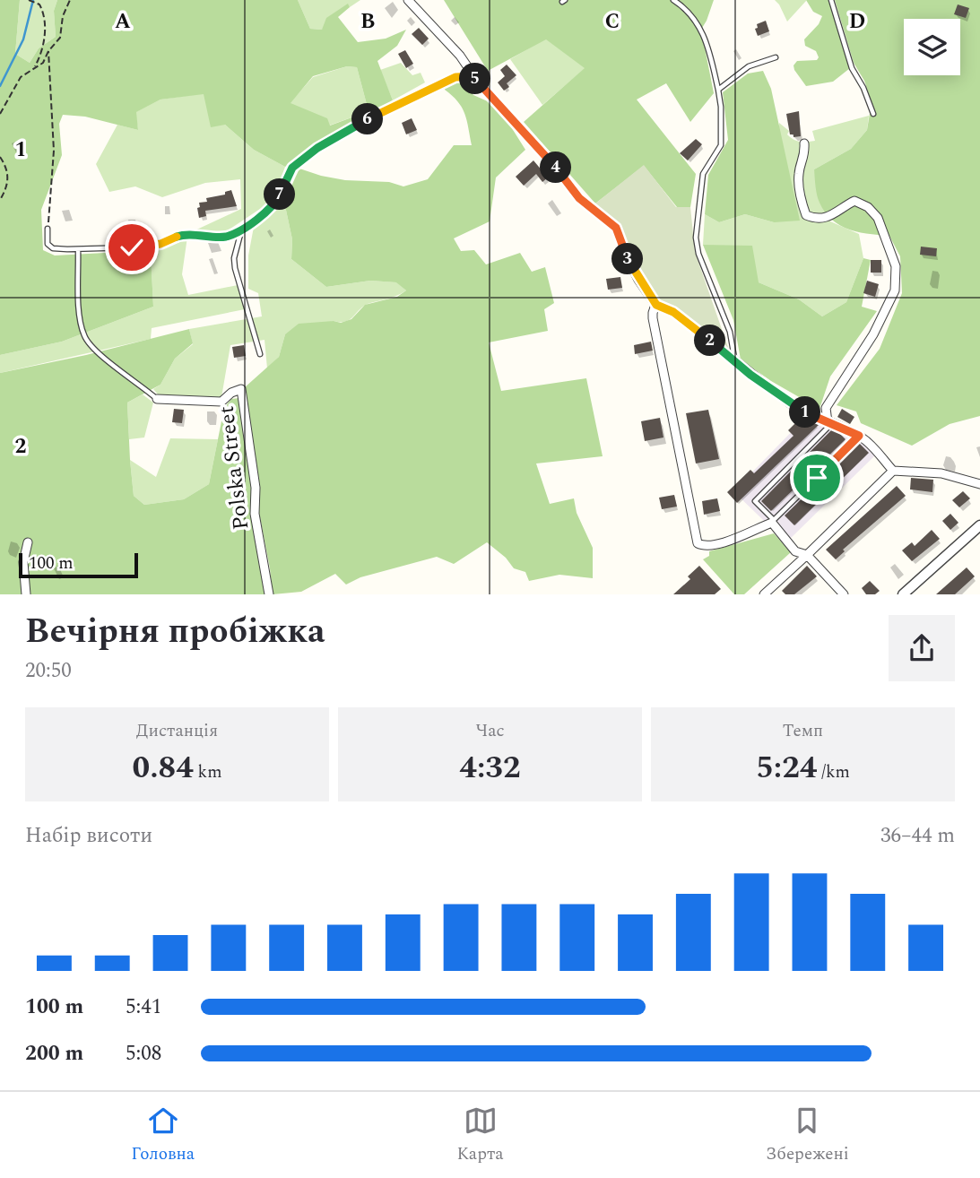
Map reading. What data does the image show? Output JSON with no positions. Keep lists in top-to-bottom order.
{
  "streets": {
    "street": ["Polska Street"]
  },
  "scale_bar": "100 m",
  "page": {
    "pins": [
      "5",
      "6",
      "4",
      "7",
      "3",
      "2",
      "1"
    ],
    "scale": "100 m",
    "heading": ["Вечірня пробіжка", "20:50"],
    "stats": [
      ["Дистанція", "0.84 km"],
      ["Час", "4:32"],
      ["Темп", "5:24 /km"]
    ],
    "chart": ["Набір висоти", "36–44 m"],
    "list": [
      {
        "name": "100 m",
        "note": "5:41"
      },
      {
        "name": "200 m",
        "note": "5:08"
      }
    ],
    "tabs": ["Головна", "Карта", "Збережені"]
  },
  "grid": {
    "columns": [
      "A",
      "B",
      "C",
      "D"
    ],
    "rows": ["1", "2"]
  }
}
